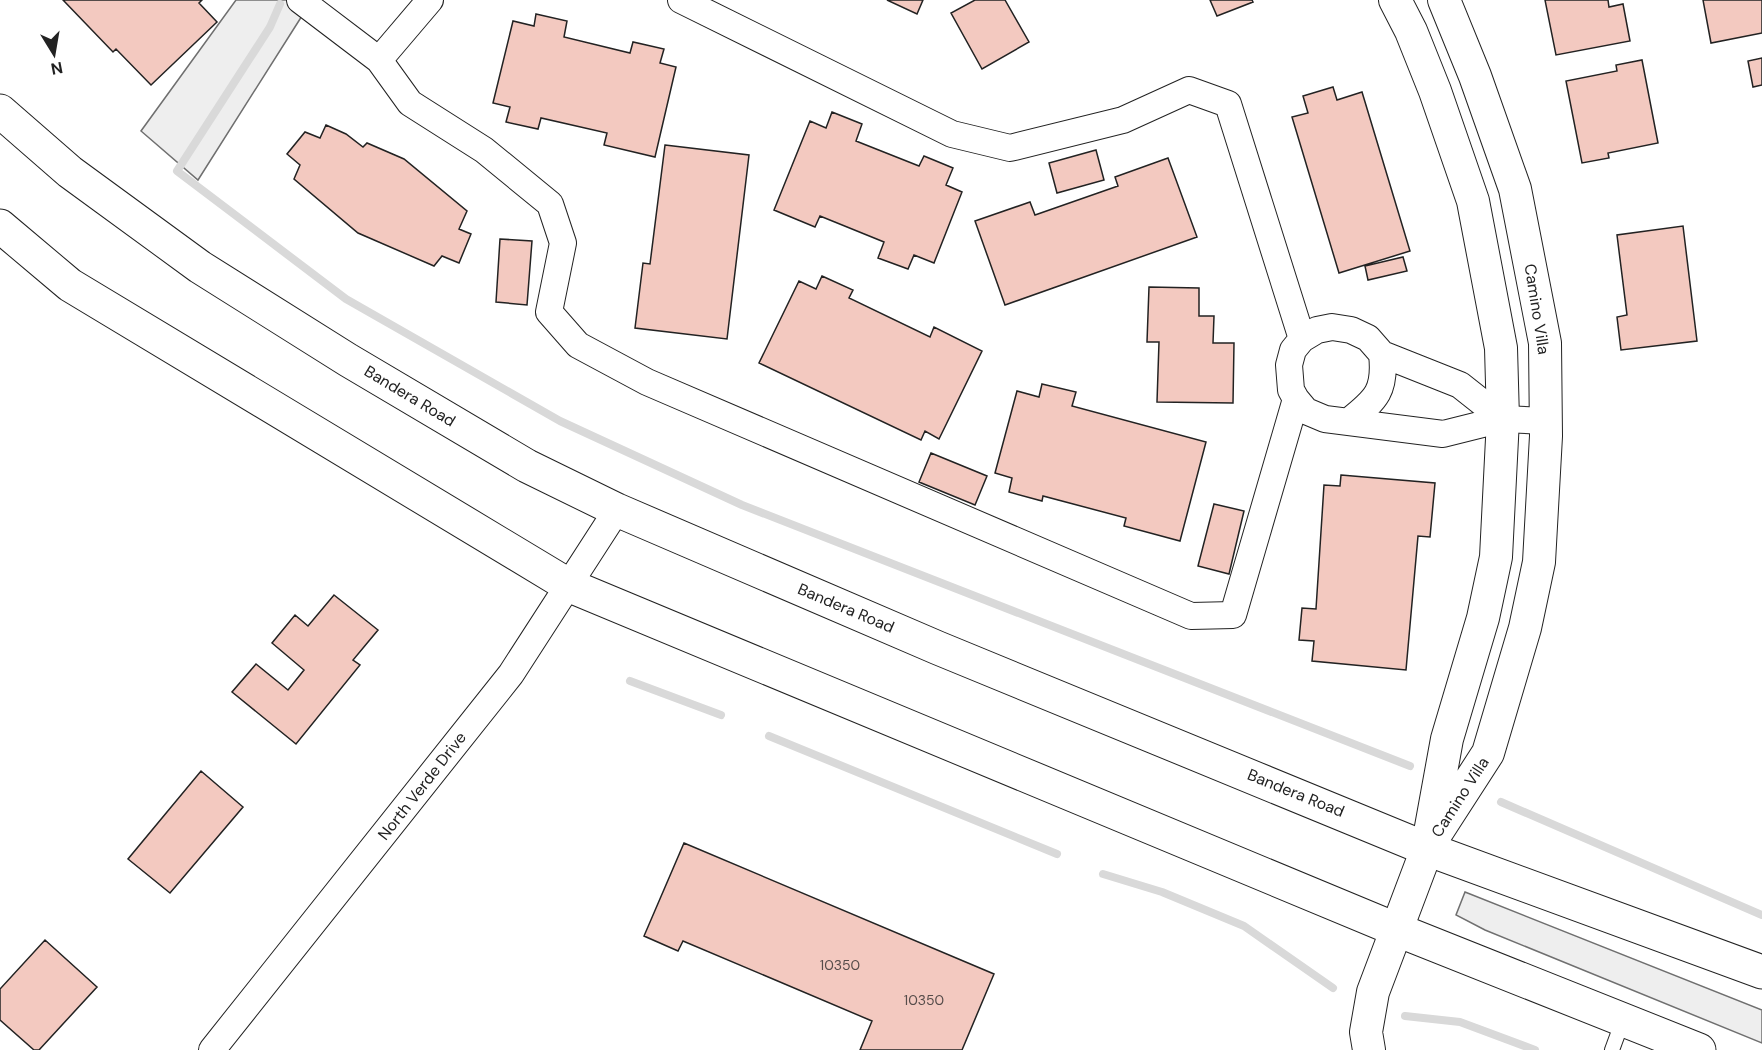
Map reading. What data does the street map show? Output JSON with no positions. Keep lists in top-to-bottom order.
{
  "streets": {
    "main road": ["Bandera Road"],
    "street": ["Camino Villa", "North Verde Drive"]
  },
  "crossings": [
    ["Camino Villa", "Bandera Road"],
    ["Bandera Road", "North Verde Drive"]
  ],
  "house_numbers": ["10350", "10350"],
  "north": "bottom"
}
